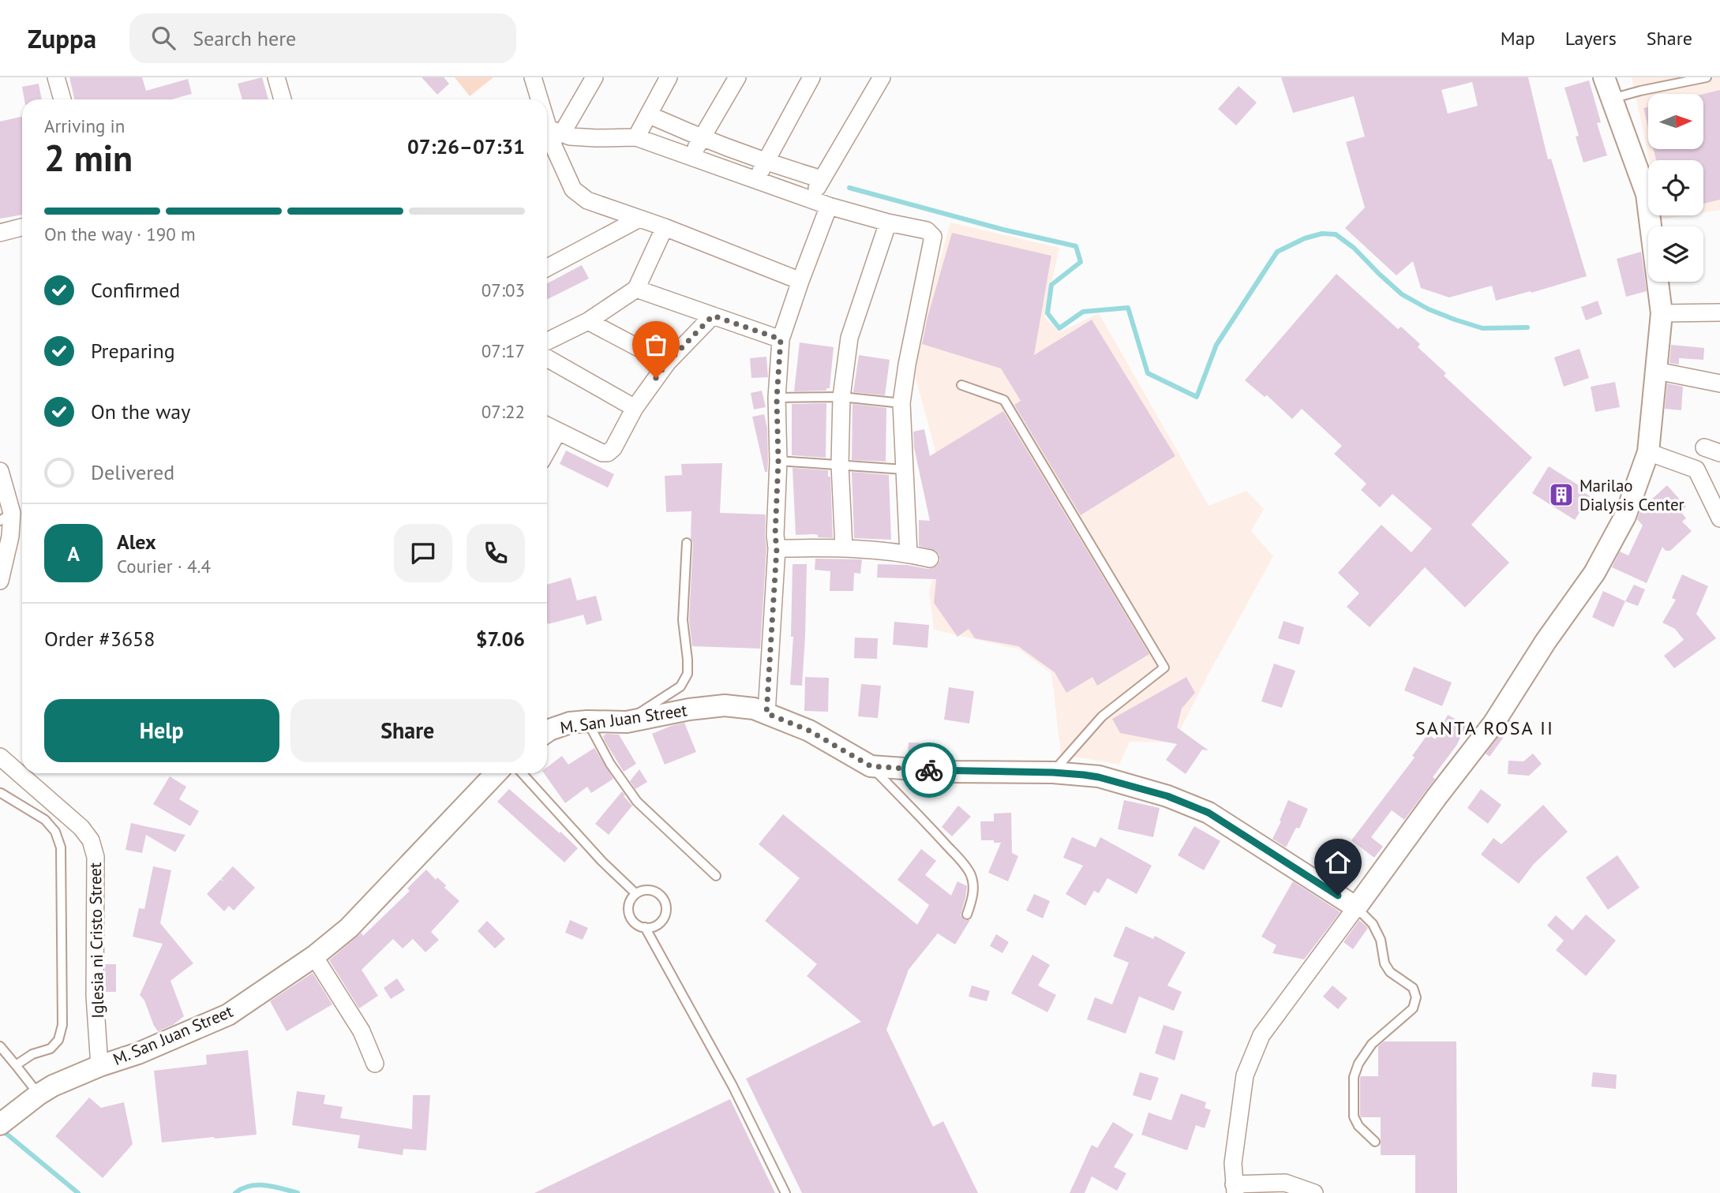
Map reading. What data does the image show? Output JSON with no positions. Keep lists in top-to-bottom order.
{
  "streets": {
    "street": ["M. San Juan Street", "Iglesia ni Cristo Street"]
  },
  "crossings": [
    ["M. San Juan Street", "Iglesia ni Cristo Street"]
  ],
  "districts": ["SANTA ROSA II"],
  "places": {
    "building": ["Marilao Dialysis Center"]
  },
  "north": "right",
  "page": {
    "header": "Zuppa",
    "search": "Search here",
    "nav": ["Map", "Layers", "Share"],
    "heading": ["2 min", "Arriving in", "07:26–07:31"],
    "panel": [
      "Alex",
      "Courier · 4.4",
      "Order #3658",
      "$7.06"
    ],
    "bar": "On the way · 190 m",
    "list": [
      ["Confirmed", "07:03"],
      ["Preparing", "07:17"],
      ["On the way", "07:22"],
      "Delivered"
    ],
    "round": "A",
    "buttons": ["Help", "Share"]
  }
}
